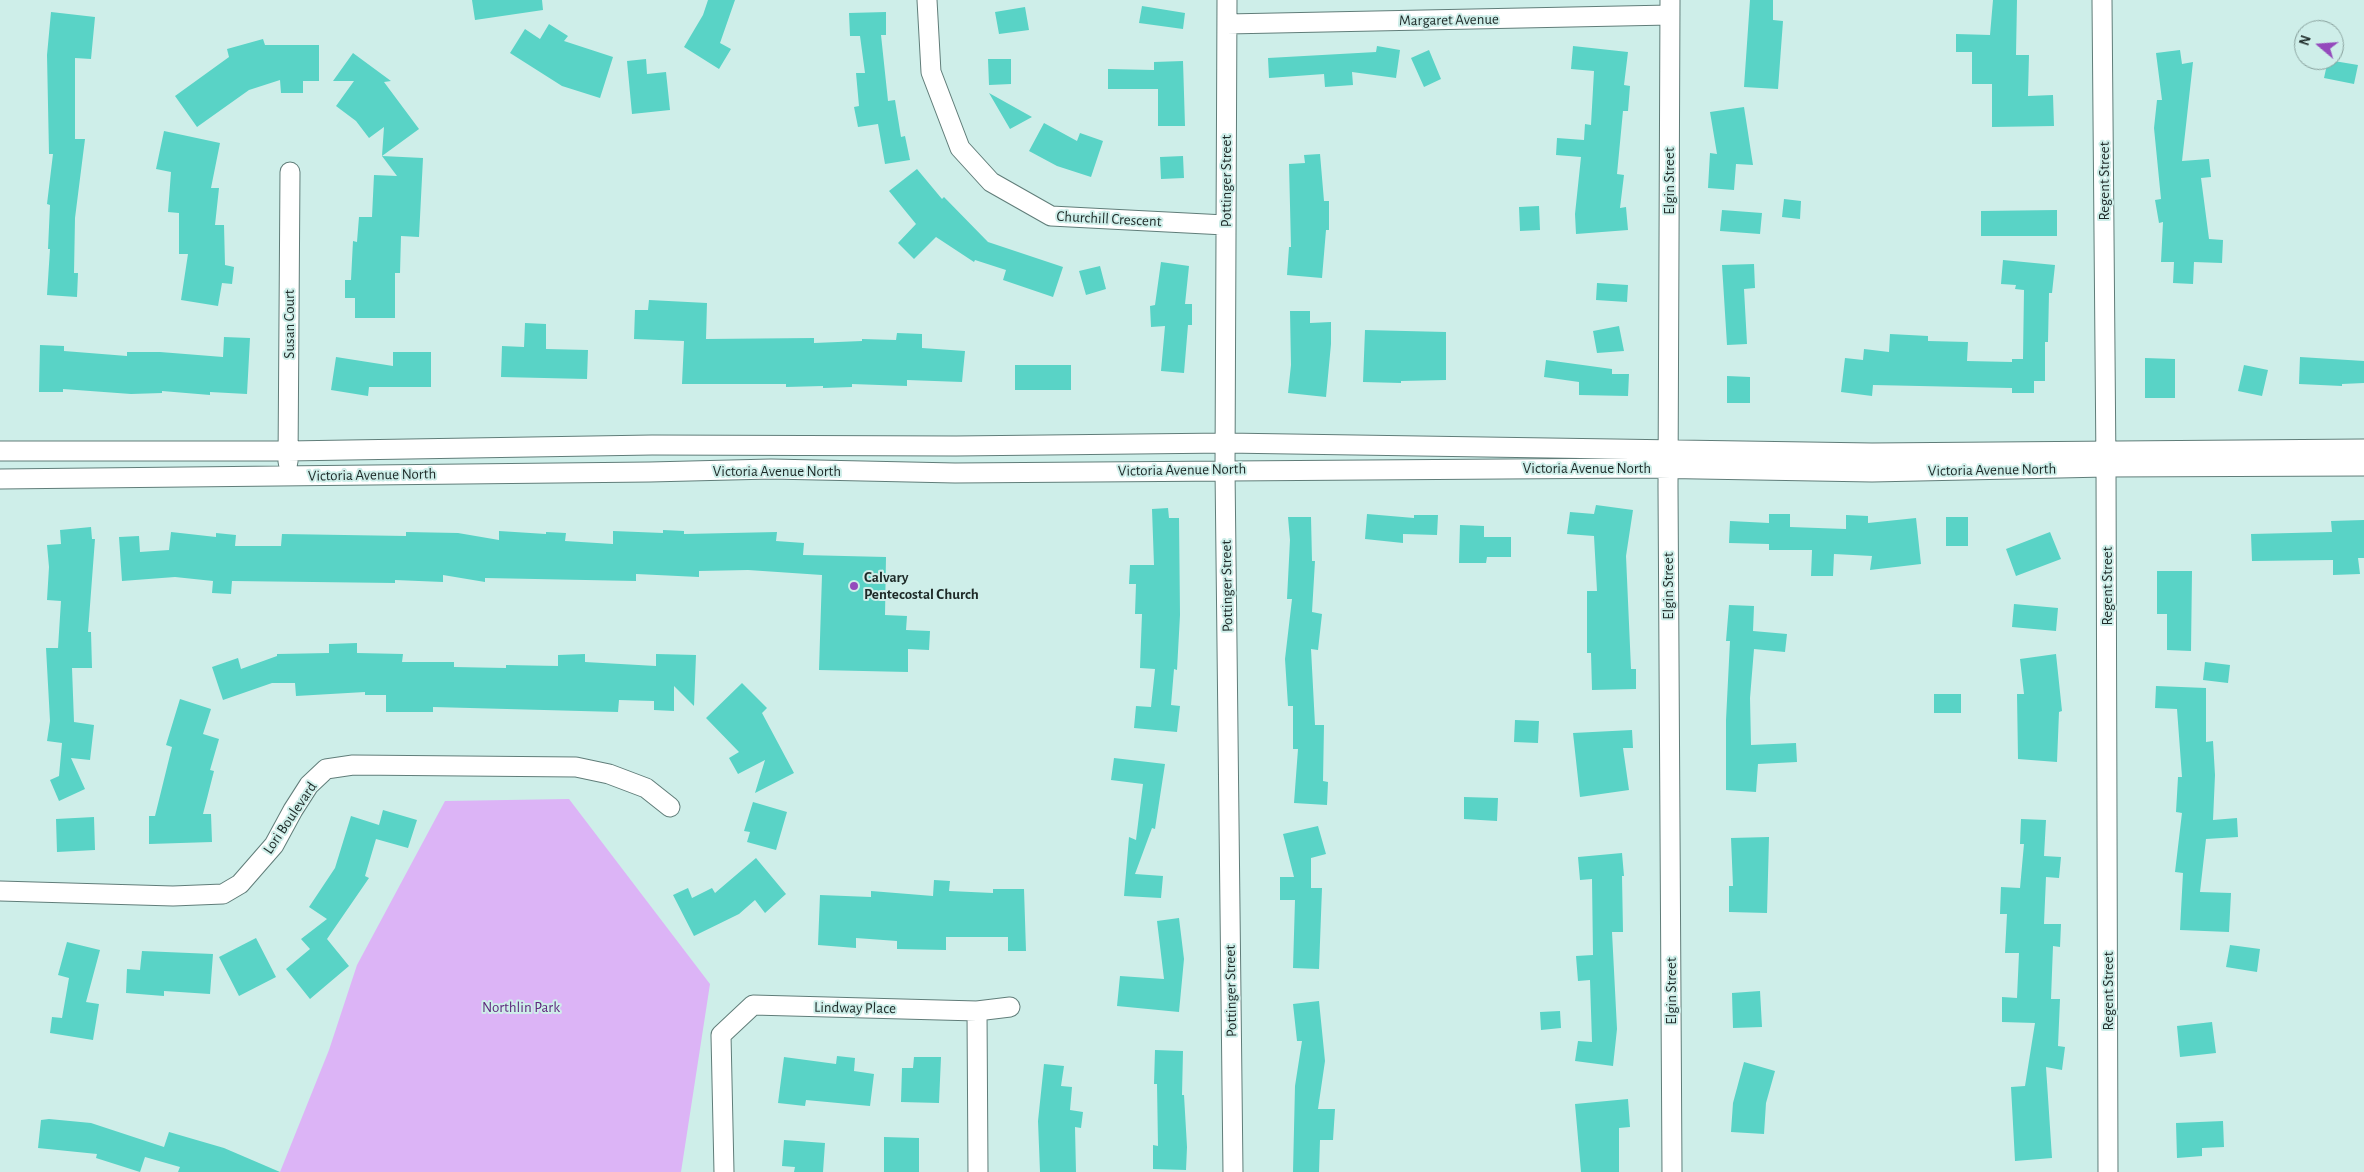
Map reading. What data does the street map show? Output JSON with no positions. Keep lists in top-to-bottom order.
{
  "streets": {
    "street": [
      "Margaret Avenue",
      "Pottinger Street",
      "Elgin Street",
      "Regent Street",
      "Churchill Crescent",
      "Susan Court",
      "Victoria Avenue North",
      "Lori Boulevard",
      "Lindway Place"
    ]
  },
  "crossings": [
    ["Margaret Avenue", "Pottinger Street"],
    ["Margaret Avenue", "Elgin Street"],
    ["Pottinger Street", "Churchill Crescent"],
    ["Pottinger Street", "Victoria Avenue North"],
    ["Elgin Street", "Victoria Avenue North"],
    ["Regent Street", "Victoria Avenue North"],
    ["Susan Court", "Victoria Avenue North"]
  ],
  "parks": ["Northlin Park"],
  "places": ["Calvary Pentecostal Church"],
  "north": "left"
}
